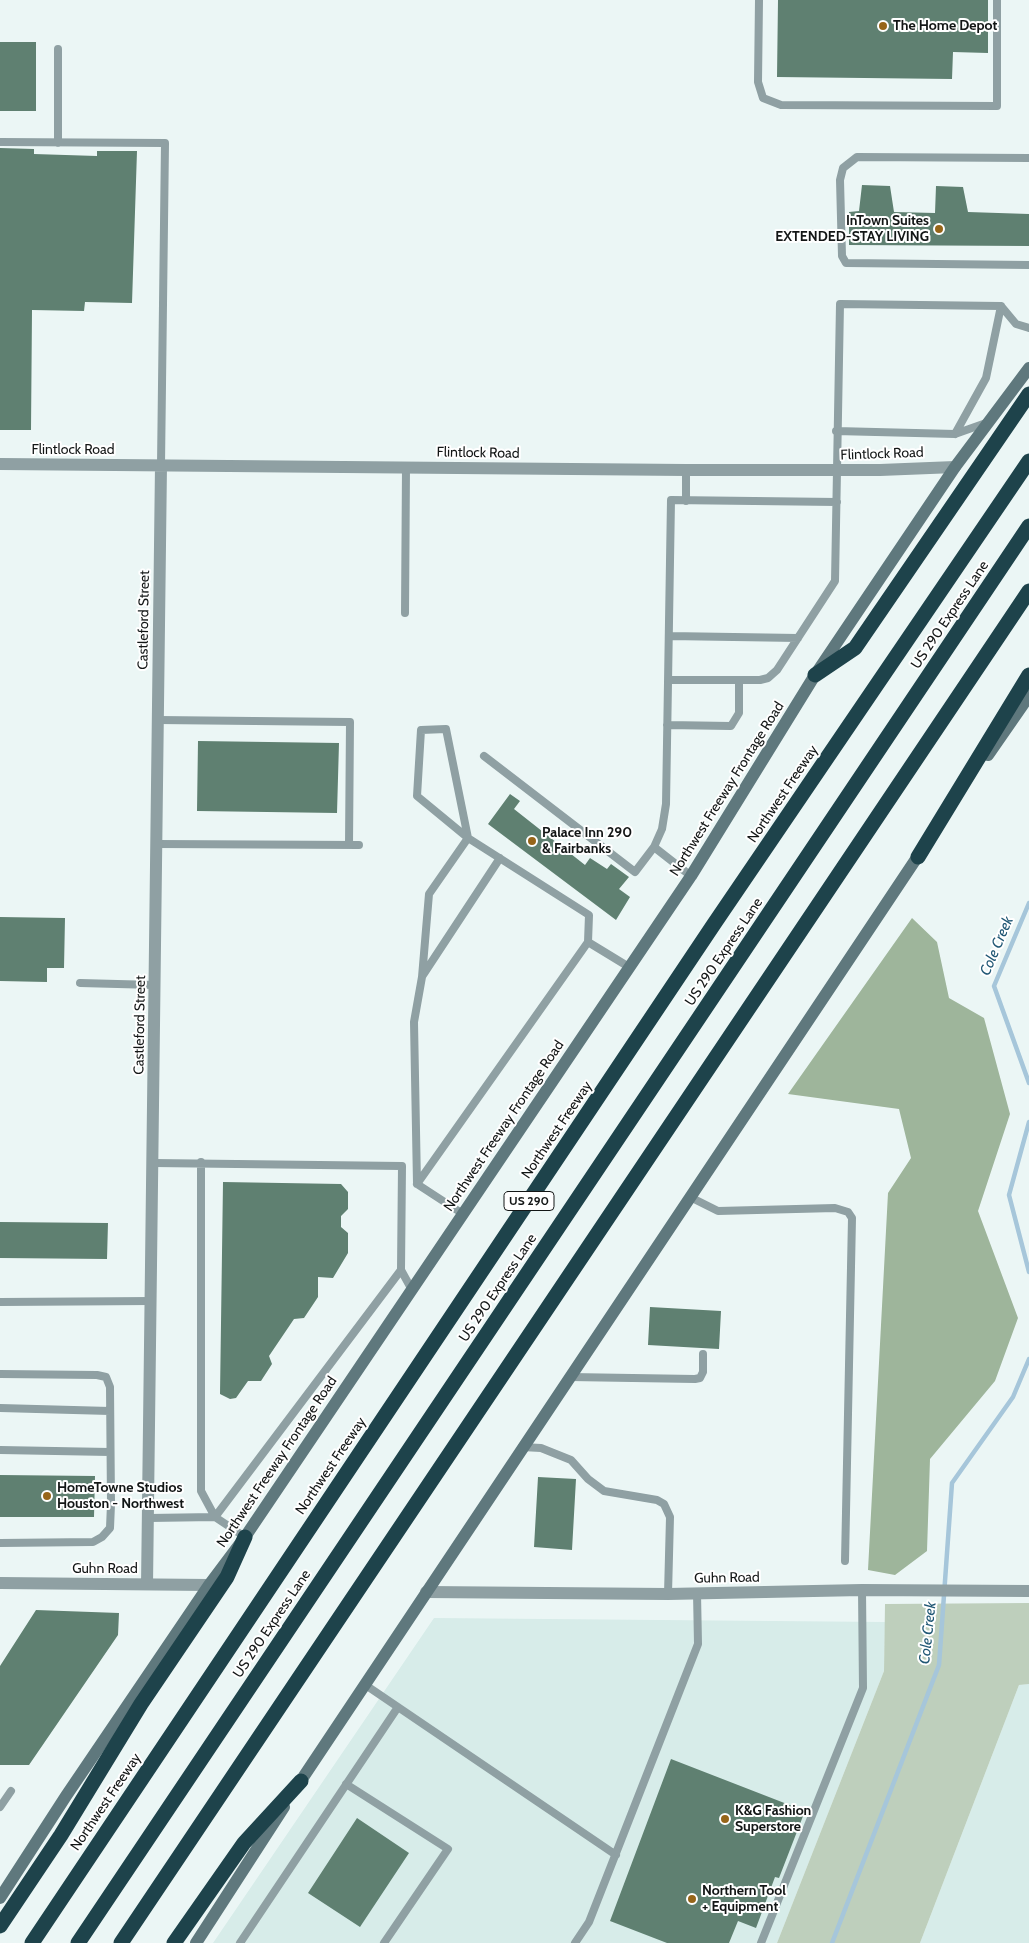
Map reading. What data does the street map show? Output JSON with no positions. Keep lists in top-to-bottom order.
{
  "streets": {
    "highway": ["US 290 Express Lane", "Northwest Freeway", "US 290"],
    "main road": ["Northwest Freeway Frontage Road"],
    "street": ["Flintlock Road", "Castleford Street", "Guhn Road"]
  },
  "crossings": [
    ["Flintlock Road", "Castleford Street"],
    ["Flintlock Road", "Northwest Freeway Frontage Road"],
    ["Castleford Street", "Guhn Road"],
    ["Northwest Freeway Frontage Road", "Guhn Road"]
  ],
  "water": ["Cole Creek"],
  "places": [
    "The Home Depot",
    "InTown Suites EXTENDED-STAY LIVING",
    "Palace Inn 290 & Fairbanks",
    "HomeTowne Studios Houston - Northwest",
    "K&G Fashion Superstore",
    "Northern Tool + Equipment"
  ]
}
